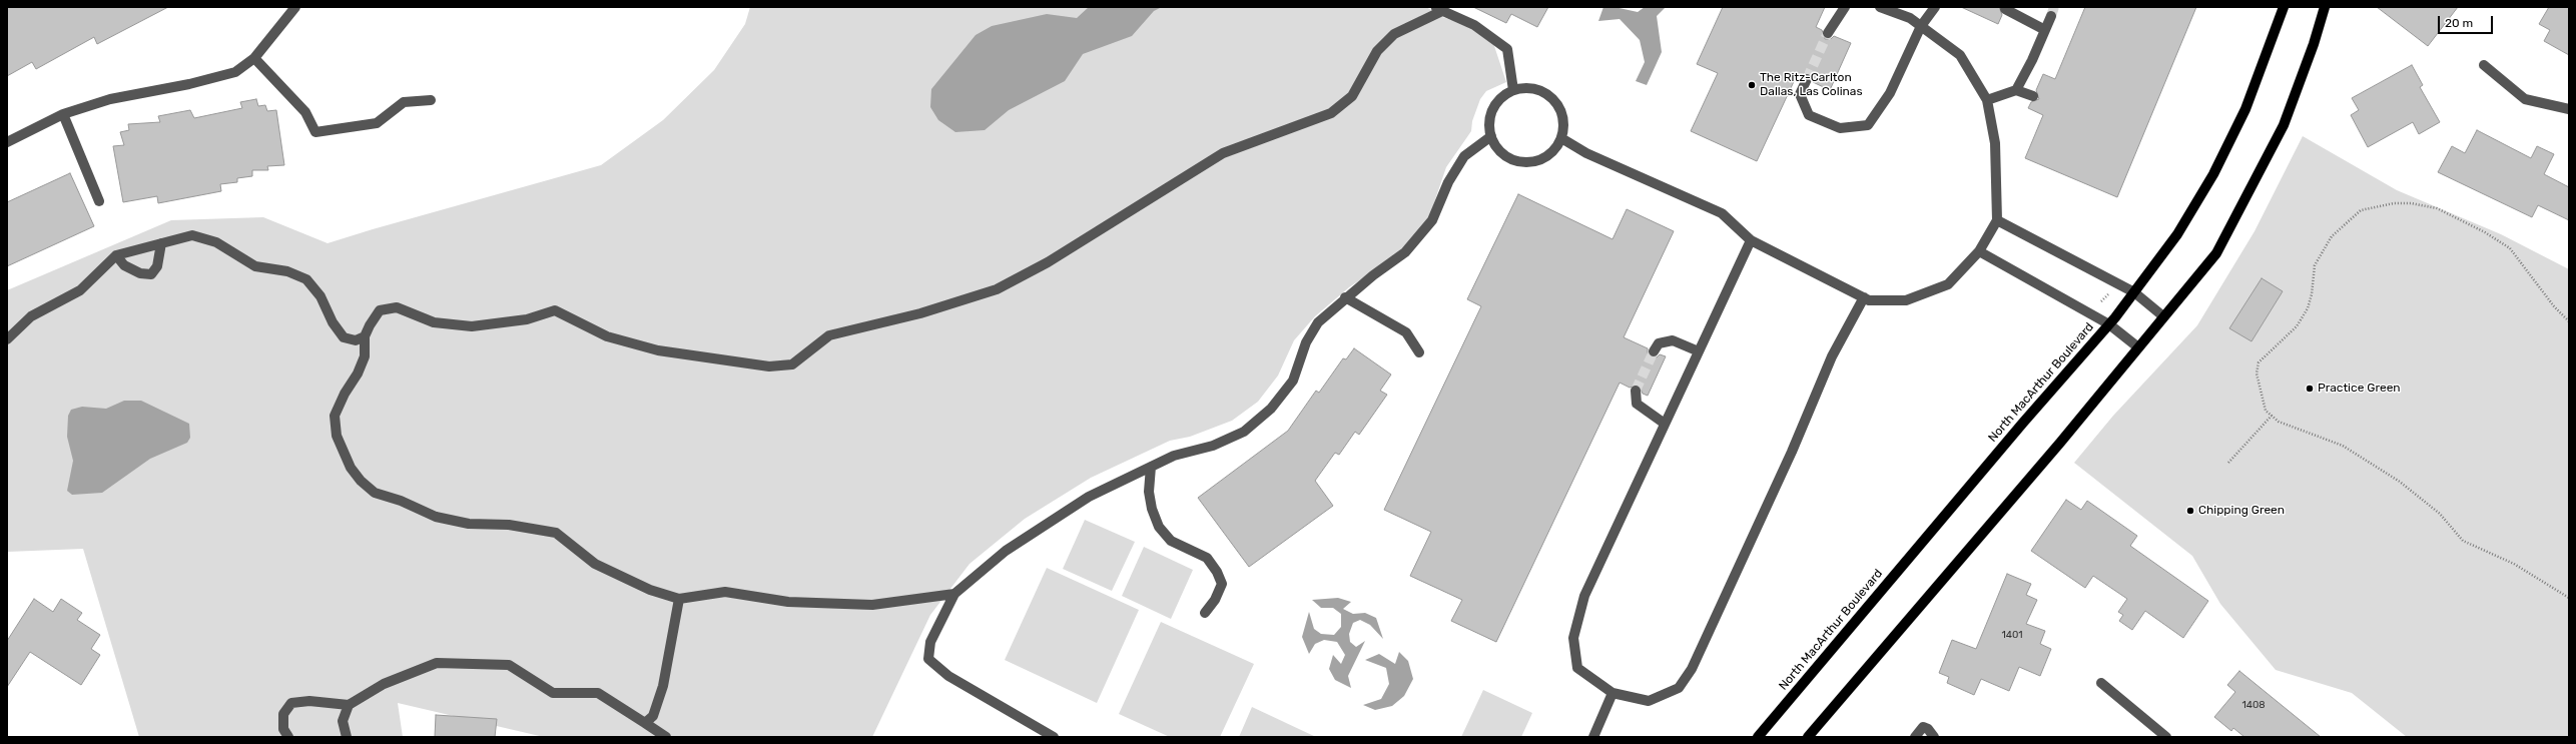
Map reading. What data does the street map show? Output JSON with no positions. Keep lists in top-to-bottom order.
{
  "streets": {
    "main road": ["North MacArthur Boulevard"]
  },
  "places": ["The Ritz-Carlton Dallas, Las Colinas", "Practice Green", "Chipping Green"],
  "house_numbers": ["1401", "1408"],
  "scale_bar": "20 m"
}
